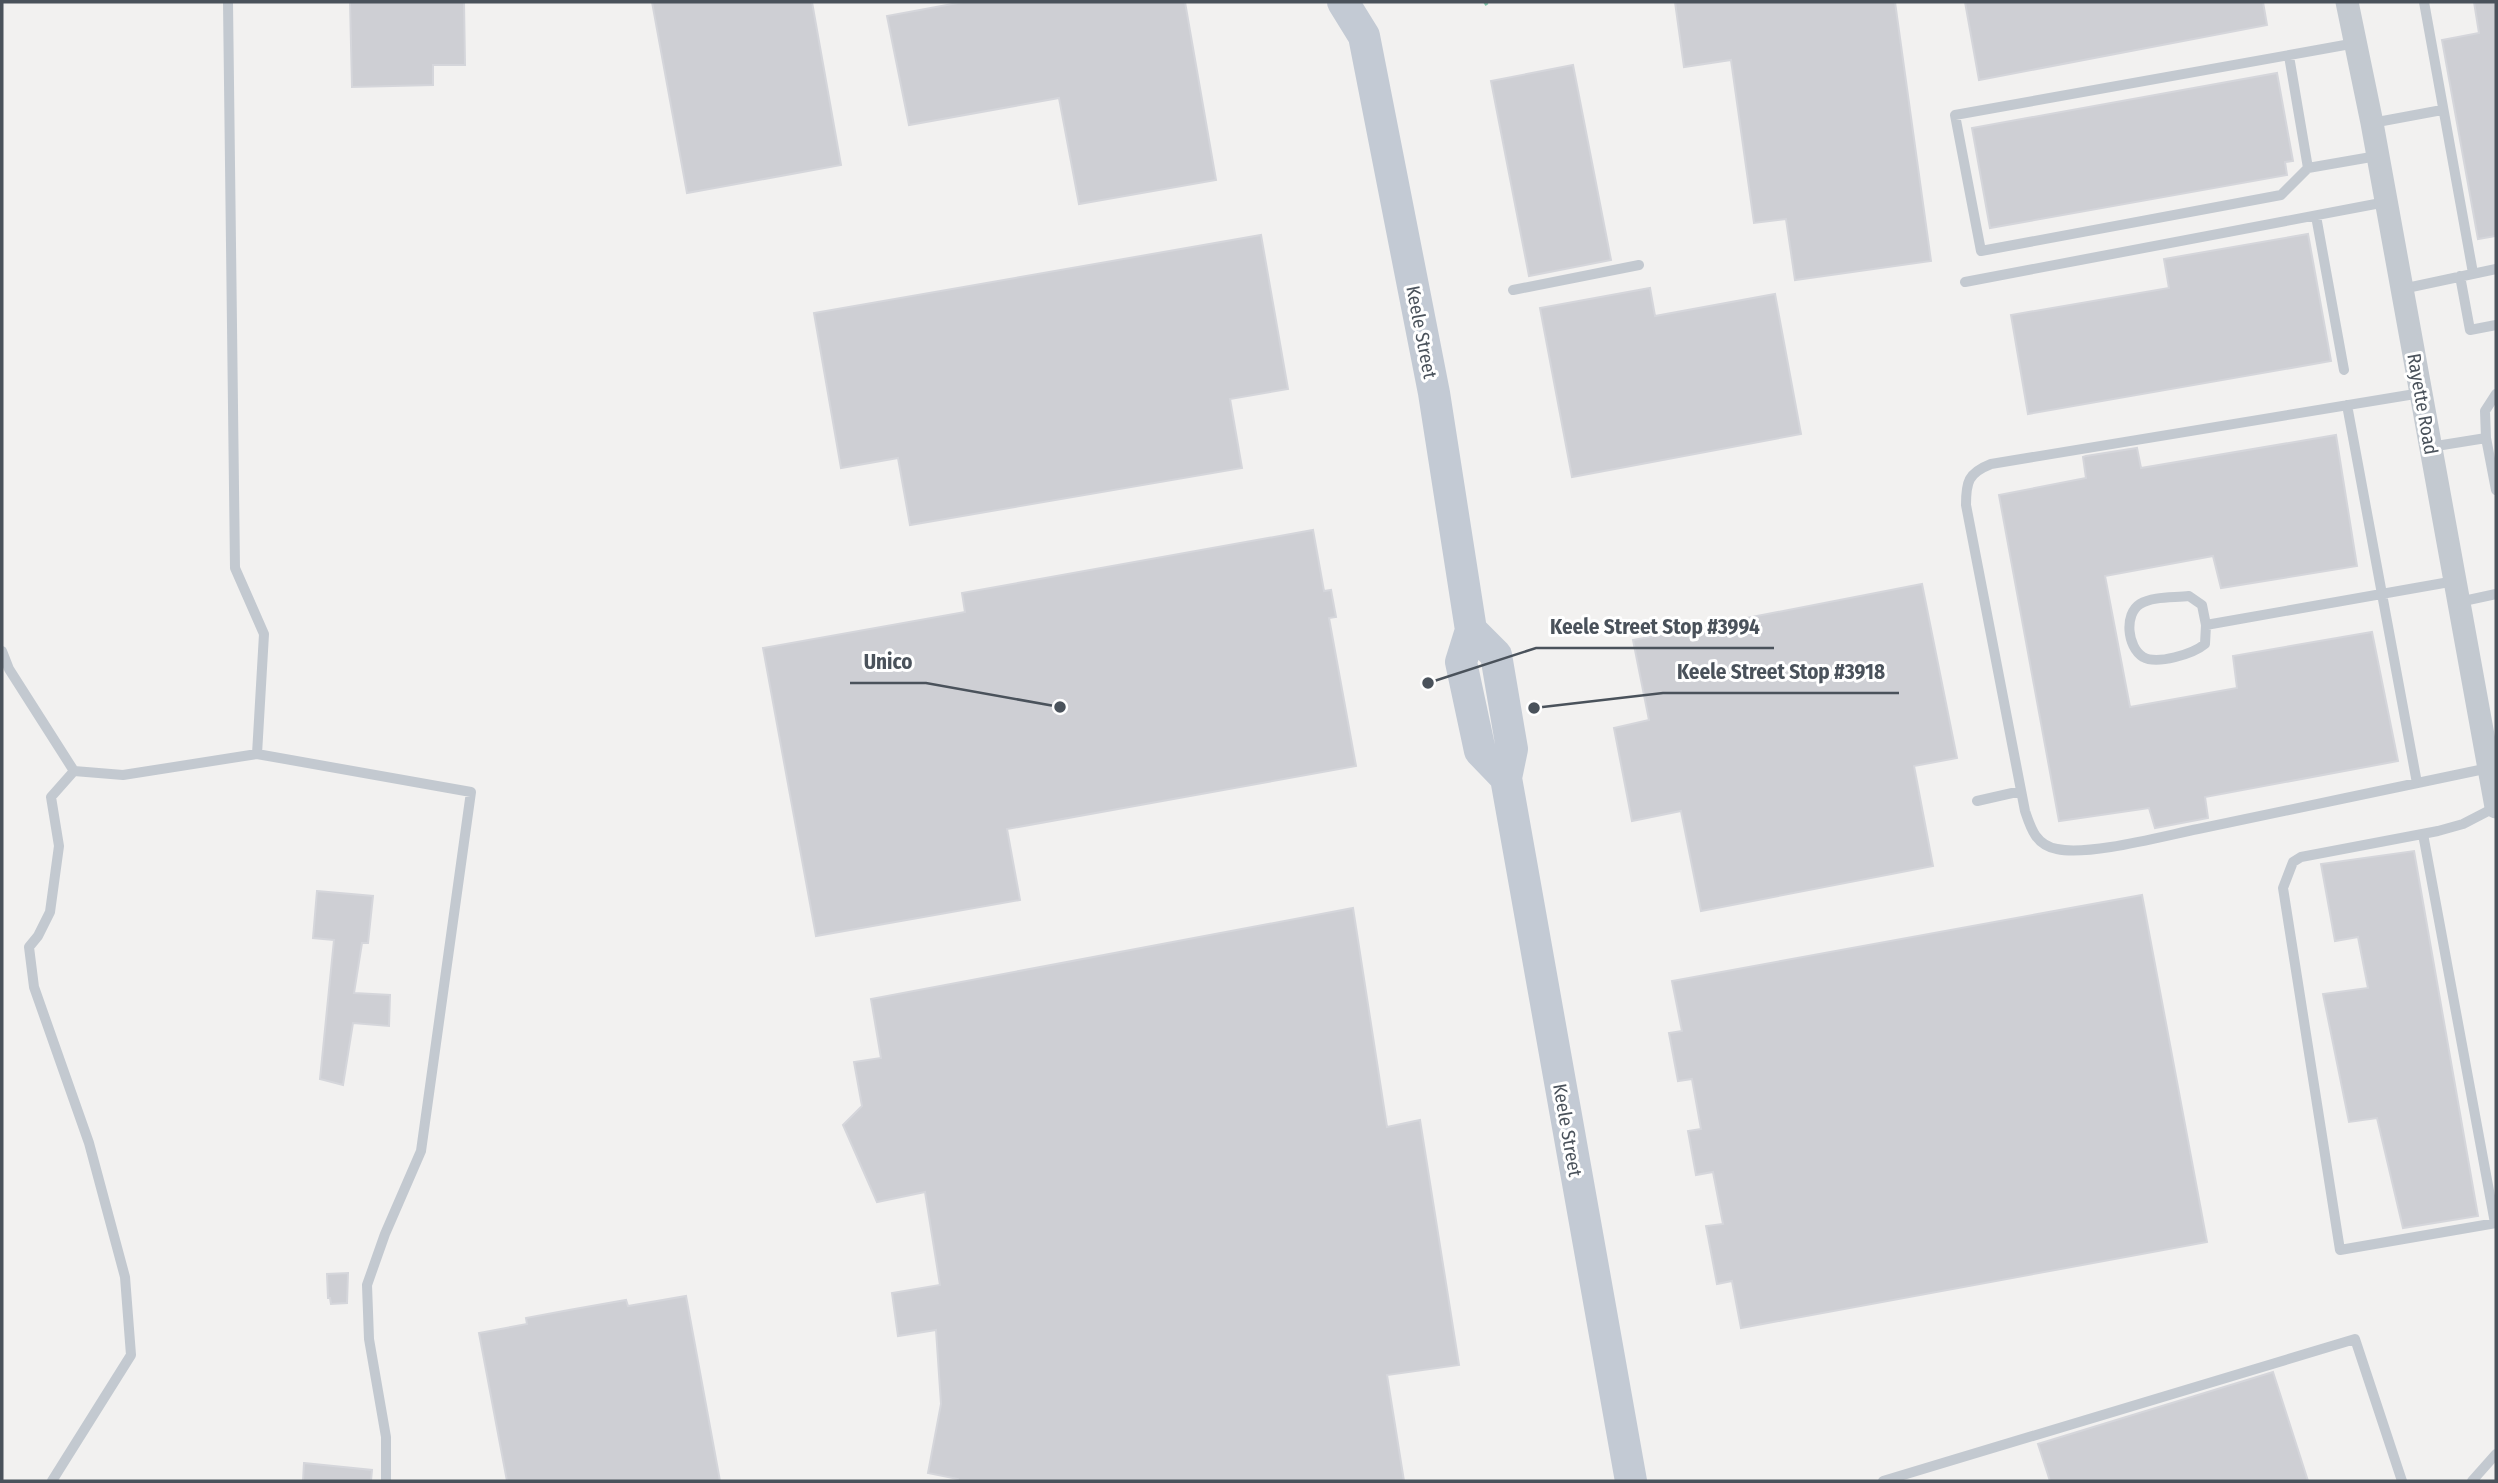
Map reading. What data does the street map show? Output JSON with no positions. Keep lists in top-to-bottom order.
{
  "streets": {
    "main road": ["Keele Street"],
    "street": ["Rayette Road"]
  },
  "places": ["Keele Street Stop #3994", "Unico", "Keele Street Stop #3918"]
}
